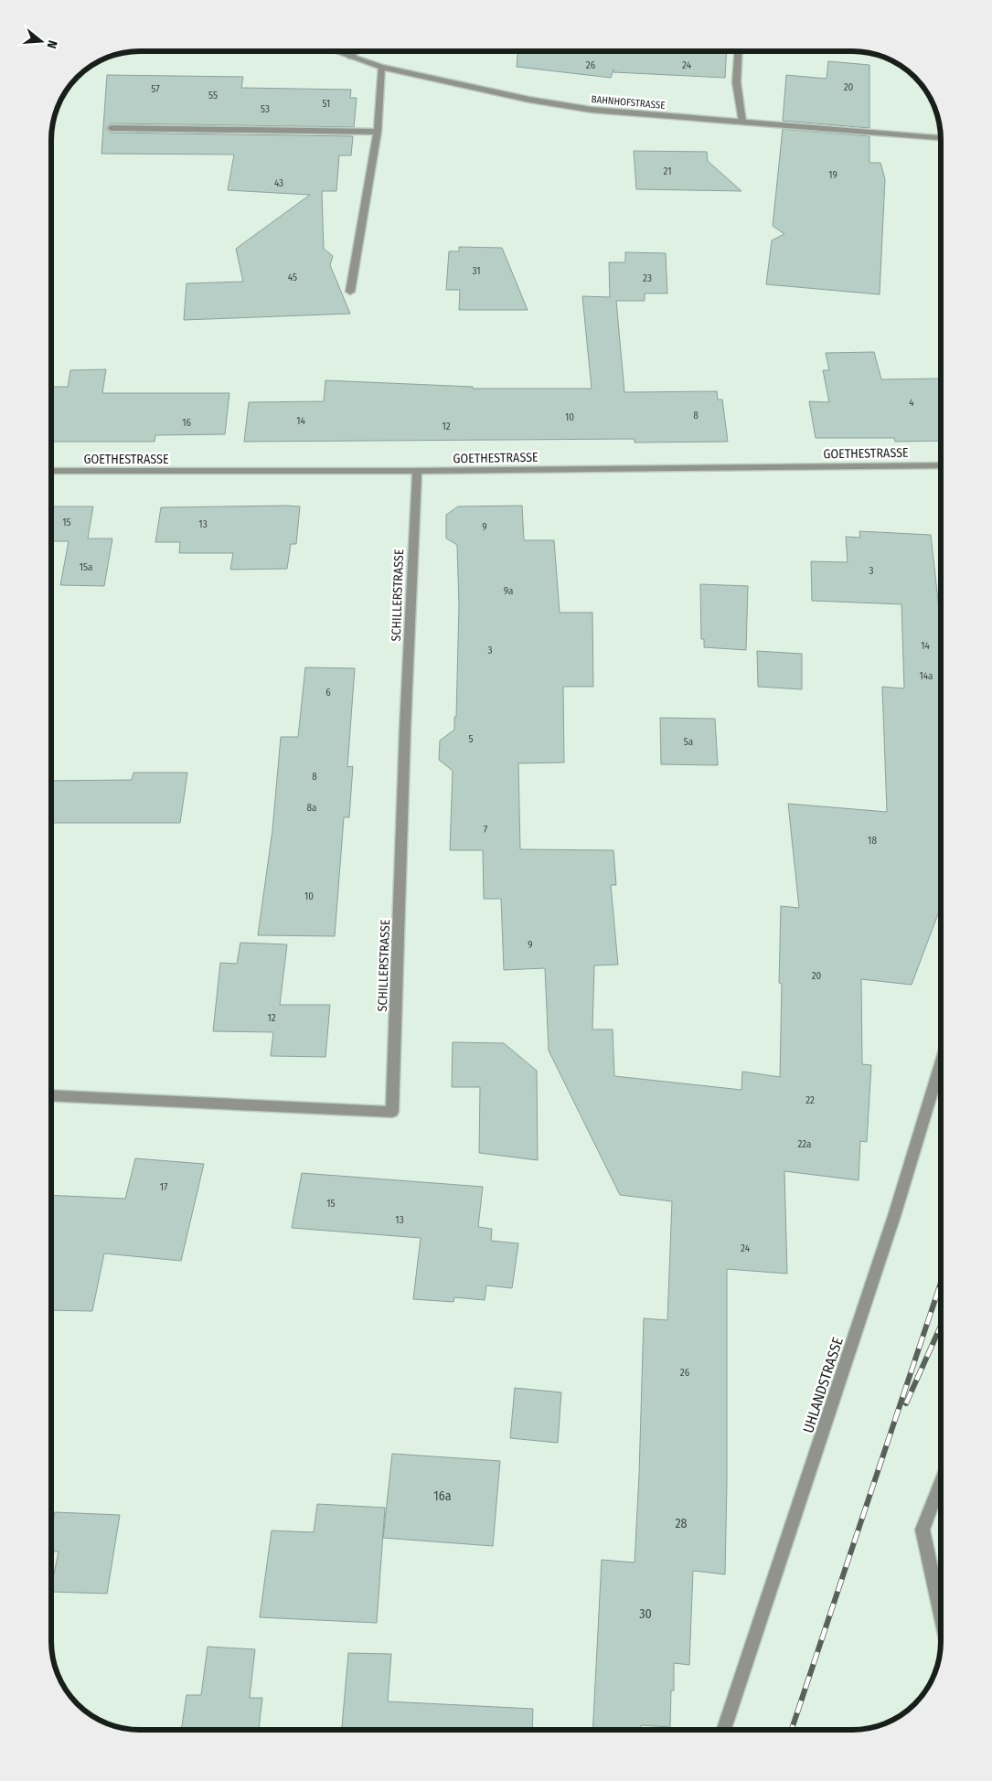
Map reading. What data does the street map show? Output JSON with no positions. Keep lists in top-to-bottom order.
{
  "streets": {
    "street": [
      "BAHNHOFSTRASSE",
      "GOETHESTRASSE",
      "SCHILLERSTRASSE",
      "UHLANDSTRASSE"
    ]
  },
  "crossings": [
    ["GOETHESTRASSE", "SCHILLERSTRASSE"]
  ],
  "house_numbers": [
    "26",
    "24",
    "20",
    "57",
    "55",
    "51",
    "53",
    "21",
    "19",
    "43",
    "31",
    "45",
    "23",
    "4",
    "8",
    "10",
    "14",
    "16",
    "12",
    "15",
    "13",
    "9",
    "15a",
    "3",
    "9a",
    "14",
    "3",
    "14a",
    "6",
    "5",
    "5a",
    "8",
    "8a",
    "7",
    "18",
    "10",
    "9",
    "20",
    "12",
    "22",
    "22a",
    "17",
    "15",
    "13",
    "24",
    "26",
    "16a",
    "28",
    "30"
  ],
  "north": "right"
}
